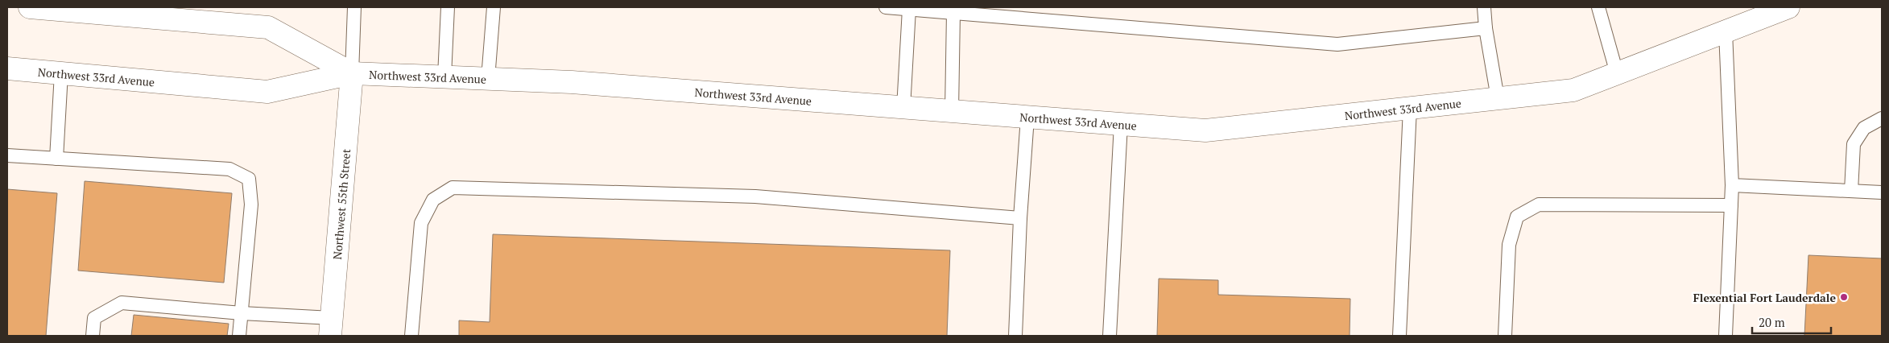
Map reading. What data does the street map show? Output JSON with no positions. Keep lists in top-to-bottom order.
{
  "streets": {
    "street": ["Northwest 33rd Avenue", "Northwest 55th Street"]
  },
  "crossings": [
    ["Northwest 33rd Avenue", "Northwest 55th Street"]
  ],
  "places": ["Flexential Fort Lauderdale"],
  "scale_bar": "20 m"
}
